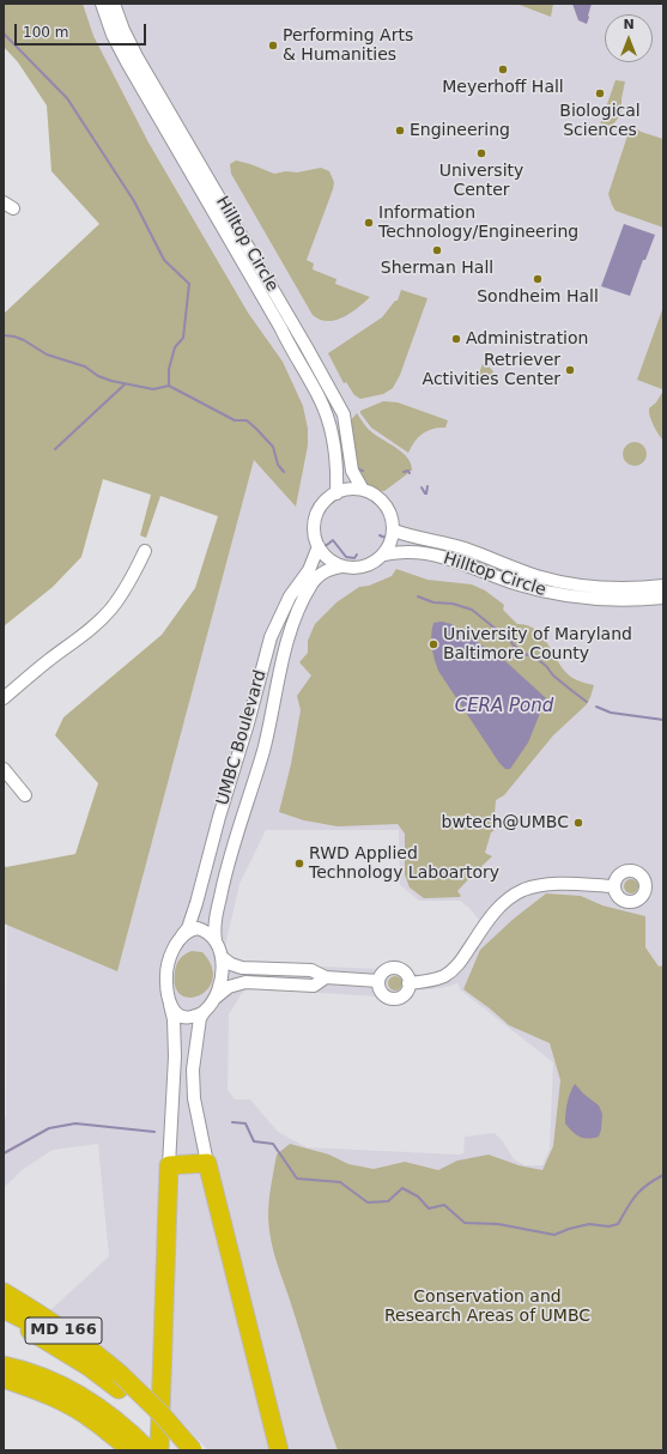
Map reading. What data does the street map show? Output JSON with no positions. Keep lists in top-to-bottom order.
{
  "streets": {
    "highway": ["MD 166"],
    "street": ["Hilltop Circle", "UMBC Boulevard"]
  },
  "crossings": [
    ["Hilltop Circle", "UMBC Boulevard"]
  ],
  "water": ["CERA Pond"],
  "parks": ["Conservation and Research Areas of UMBC"],
  "places": [
    "Performing Arts & Humanities",
    "Meyerhoff Hall",
    "Biological Sciences",
    "Engineering",
    "University Center",
    "Information Technology/Engineering",
    "Sherman Hall",
    "Sondheim Hall",
    "Administration",
    "Retriever Activities Center",
    "University of Maryland Baltimore County",
    "bwtech@UMBC",
    "RWD Applied Technology Laboartory"
  ],
  "scale_bar": "100 m",
  "north": "top"
}
